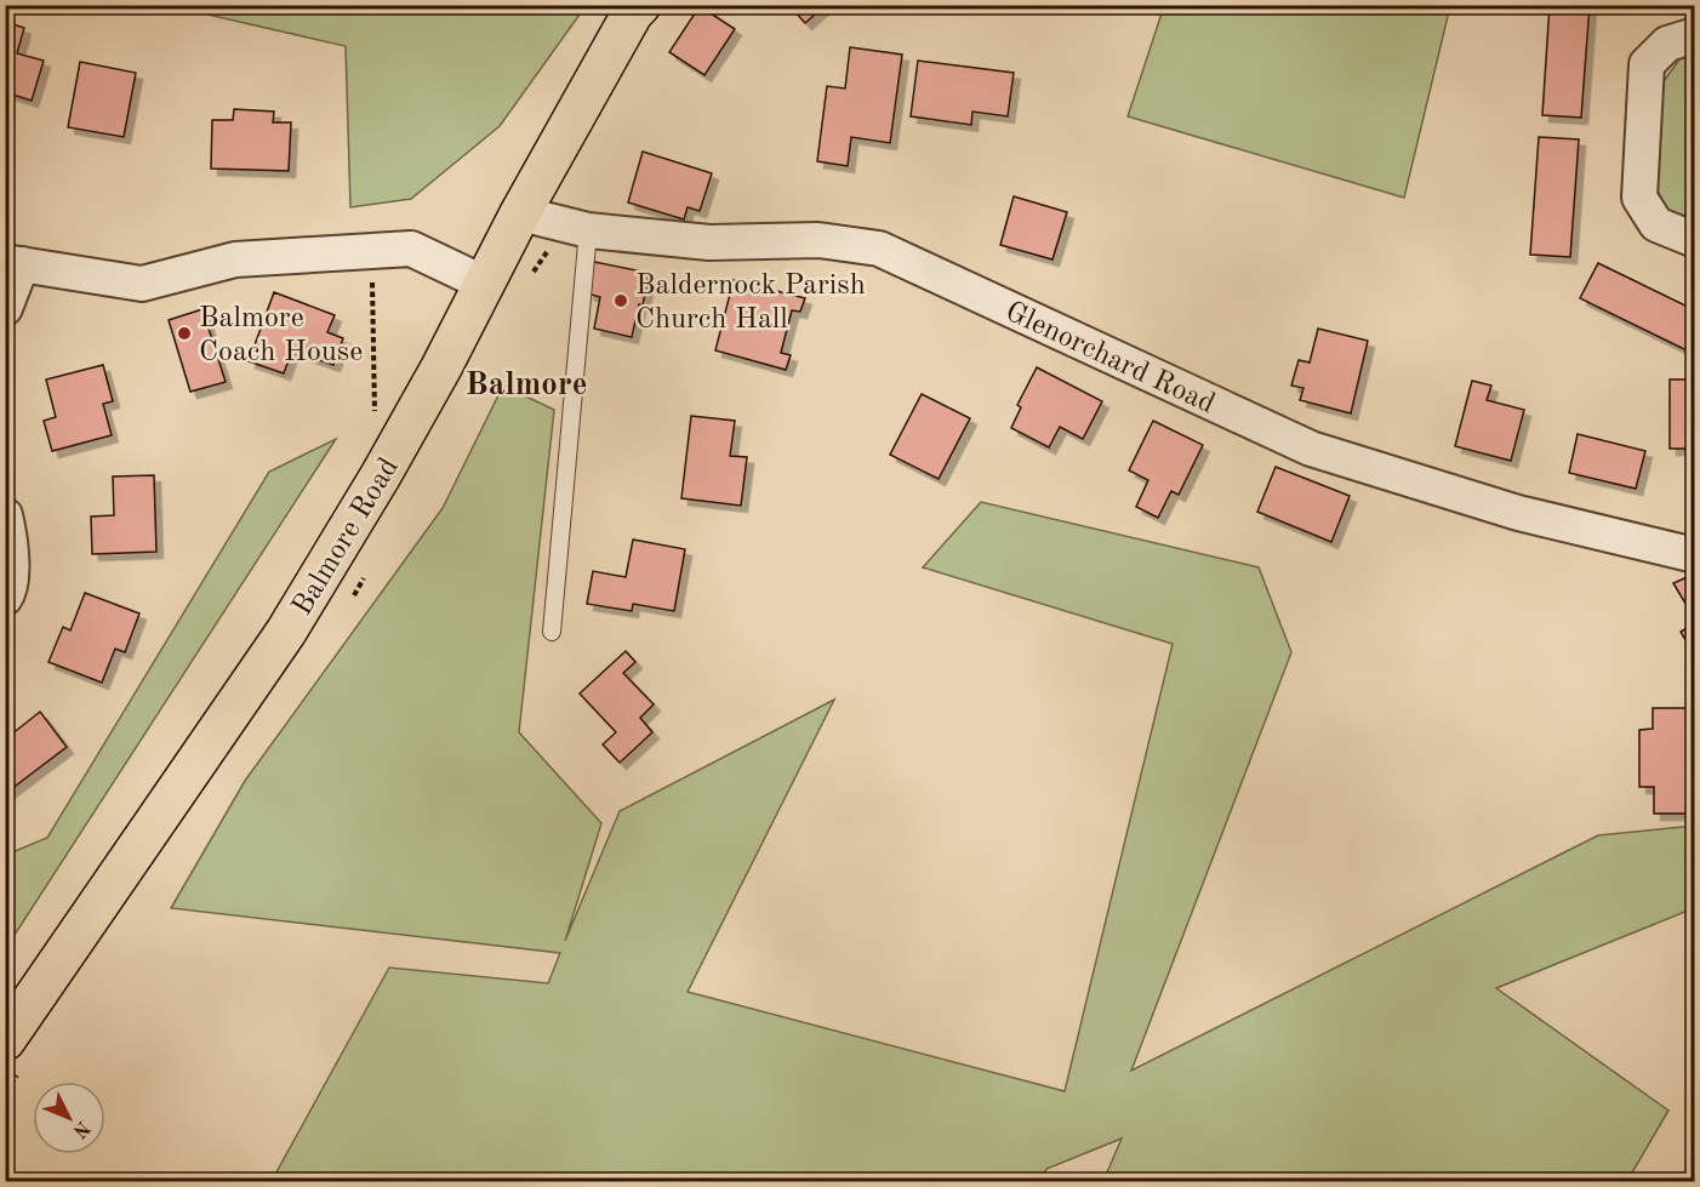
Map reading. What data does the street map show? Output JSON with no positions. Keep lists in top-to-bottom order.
{
  "streets": {
    "main road": ["Balmore Road"],
    "street": ["Glenorchard Road"]
  },
  "crossings": [
    ["Glenorchard Road", "Balmore Road"]
  ],
  "districts": ["Balmore"],
  "places": ["Baldernock Parish Church Hall", "Balmore Coach House"],
  "north": "bottom right"
}
